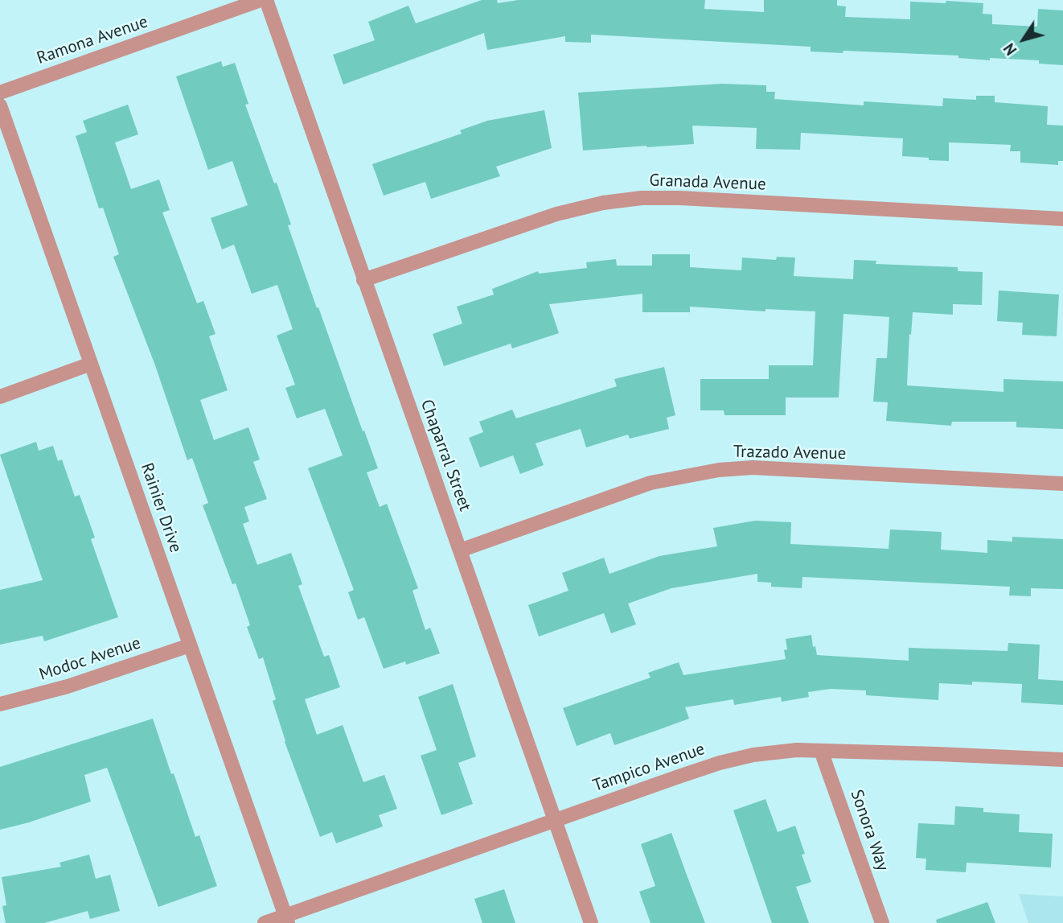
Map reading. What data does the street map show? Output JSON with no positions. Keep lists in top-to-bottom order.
{
  "streets": {
    "street": [
      "Ramona Avenue",
      "Granada Avenue",
      "Trazado Avenue",
      "Chaparral Street",
      "Rainier Drive",
      "Modoc Avenue",
      "Tampico Avenue",
      "Sonora Way"
    ]
  },
  "crossings": [
    ["Granada Avenue", "Chaparral Street"],
    ["Trazado Avenue", "Chaparral Street"],
    ["Chaparral Street", "Tampico Avenue"],
    ["Rainier Drive", "Modoc Avenue"],
    ["Rainier Drive", "Tampico Avenue"],
    ["Tampico Avenue", "Sonora Way"]
  ],
  "north": "bottom left"
}
